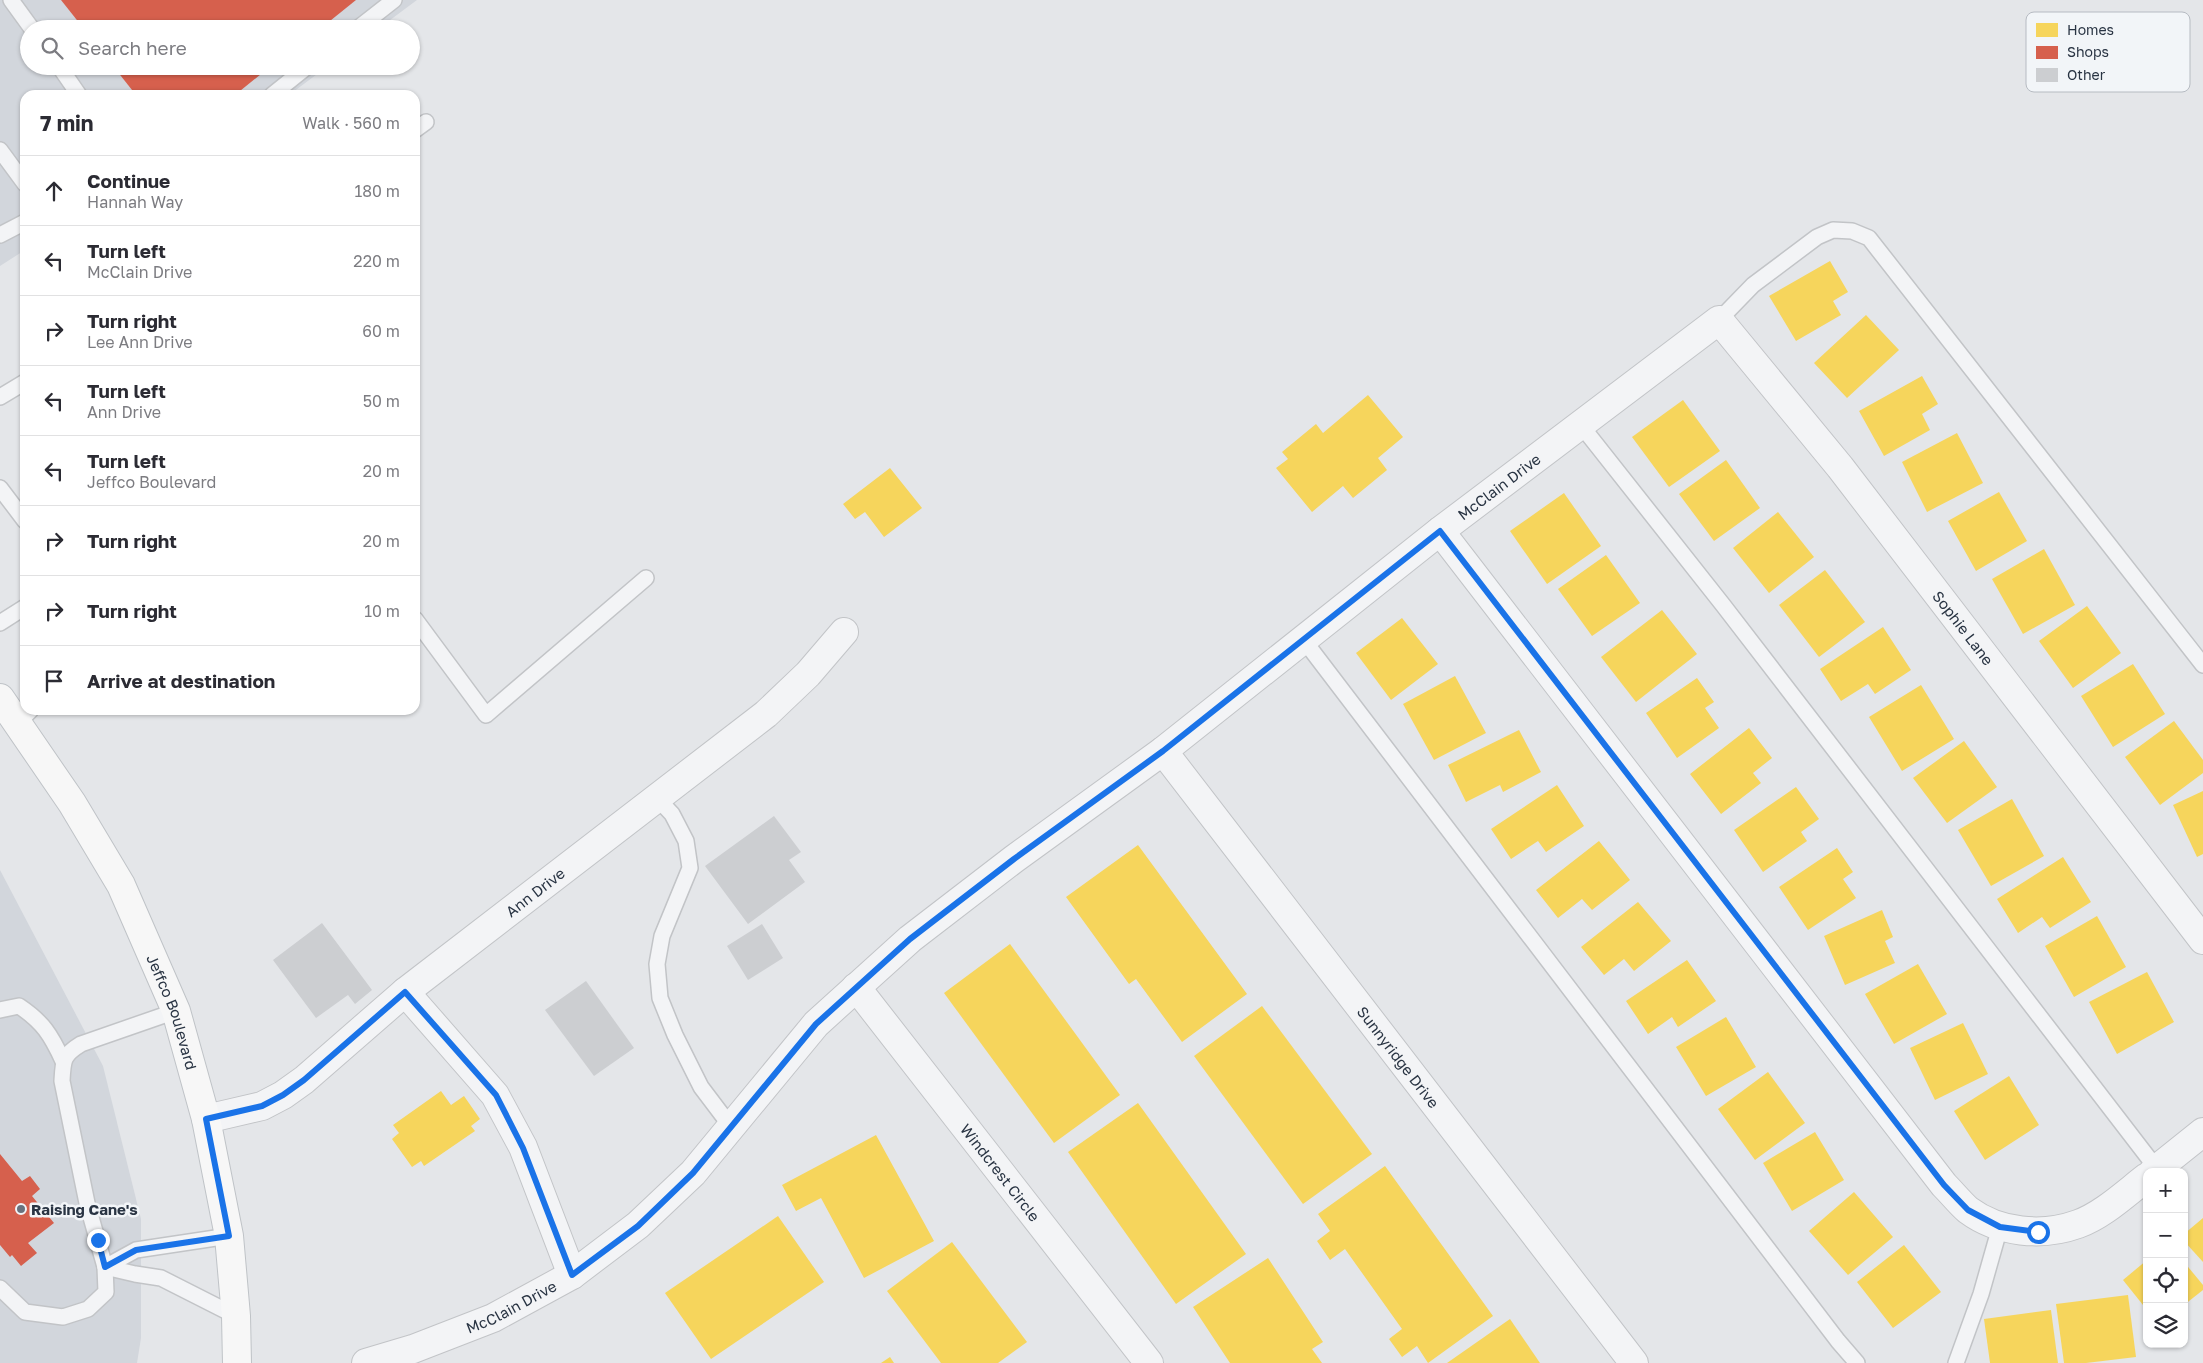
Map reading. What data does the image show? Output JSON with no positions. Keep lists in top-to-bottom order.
{
  "streets": {
    "main road": ["Jeffco Boulevard"],
    "street": [
      "McClain Drive",
      "Sophie Lane",
      "Ann Drive",
      "Sunnyridge Drive",
      "Windcrest Circle"
    ]
  },
  "crossings": [
    ["McClain Drive", "Sophie Lane"],
    ["McClain Drive", "Sunnyridge Drive"],
    ["McClain Drive", "Windcrest Circle"],
    ["Ann Drive", "Jeffco Boulevard"]
  ],
  "places": ["Raising Cane's"],
  "legend": ["Homes", "Shops", "Other"],
  "page": {
    "search": "Search here",
    "heading": ["7 min", "Walk · 560 m"],
    "list": [
      ["Continue", "Hannah Way", "180 m"],
      ["Turn left", "McClain Drive", "220 m"],
      ["Turn right", "Lee Ann Drive", "60 m"],
      ["Turn left", "Ann Drive", "50 m"],
      ["Turn left", "Jeffco Boulevard", "20 m"],
      ["Turn right", "20 m"],
      ["Turn right", "10 m"],
      "Arrive at destination"
    ],
    "map_buttons": ["+", "−"]
  }
}
